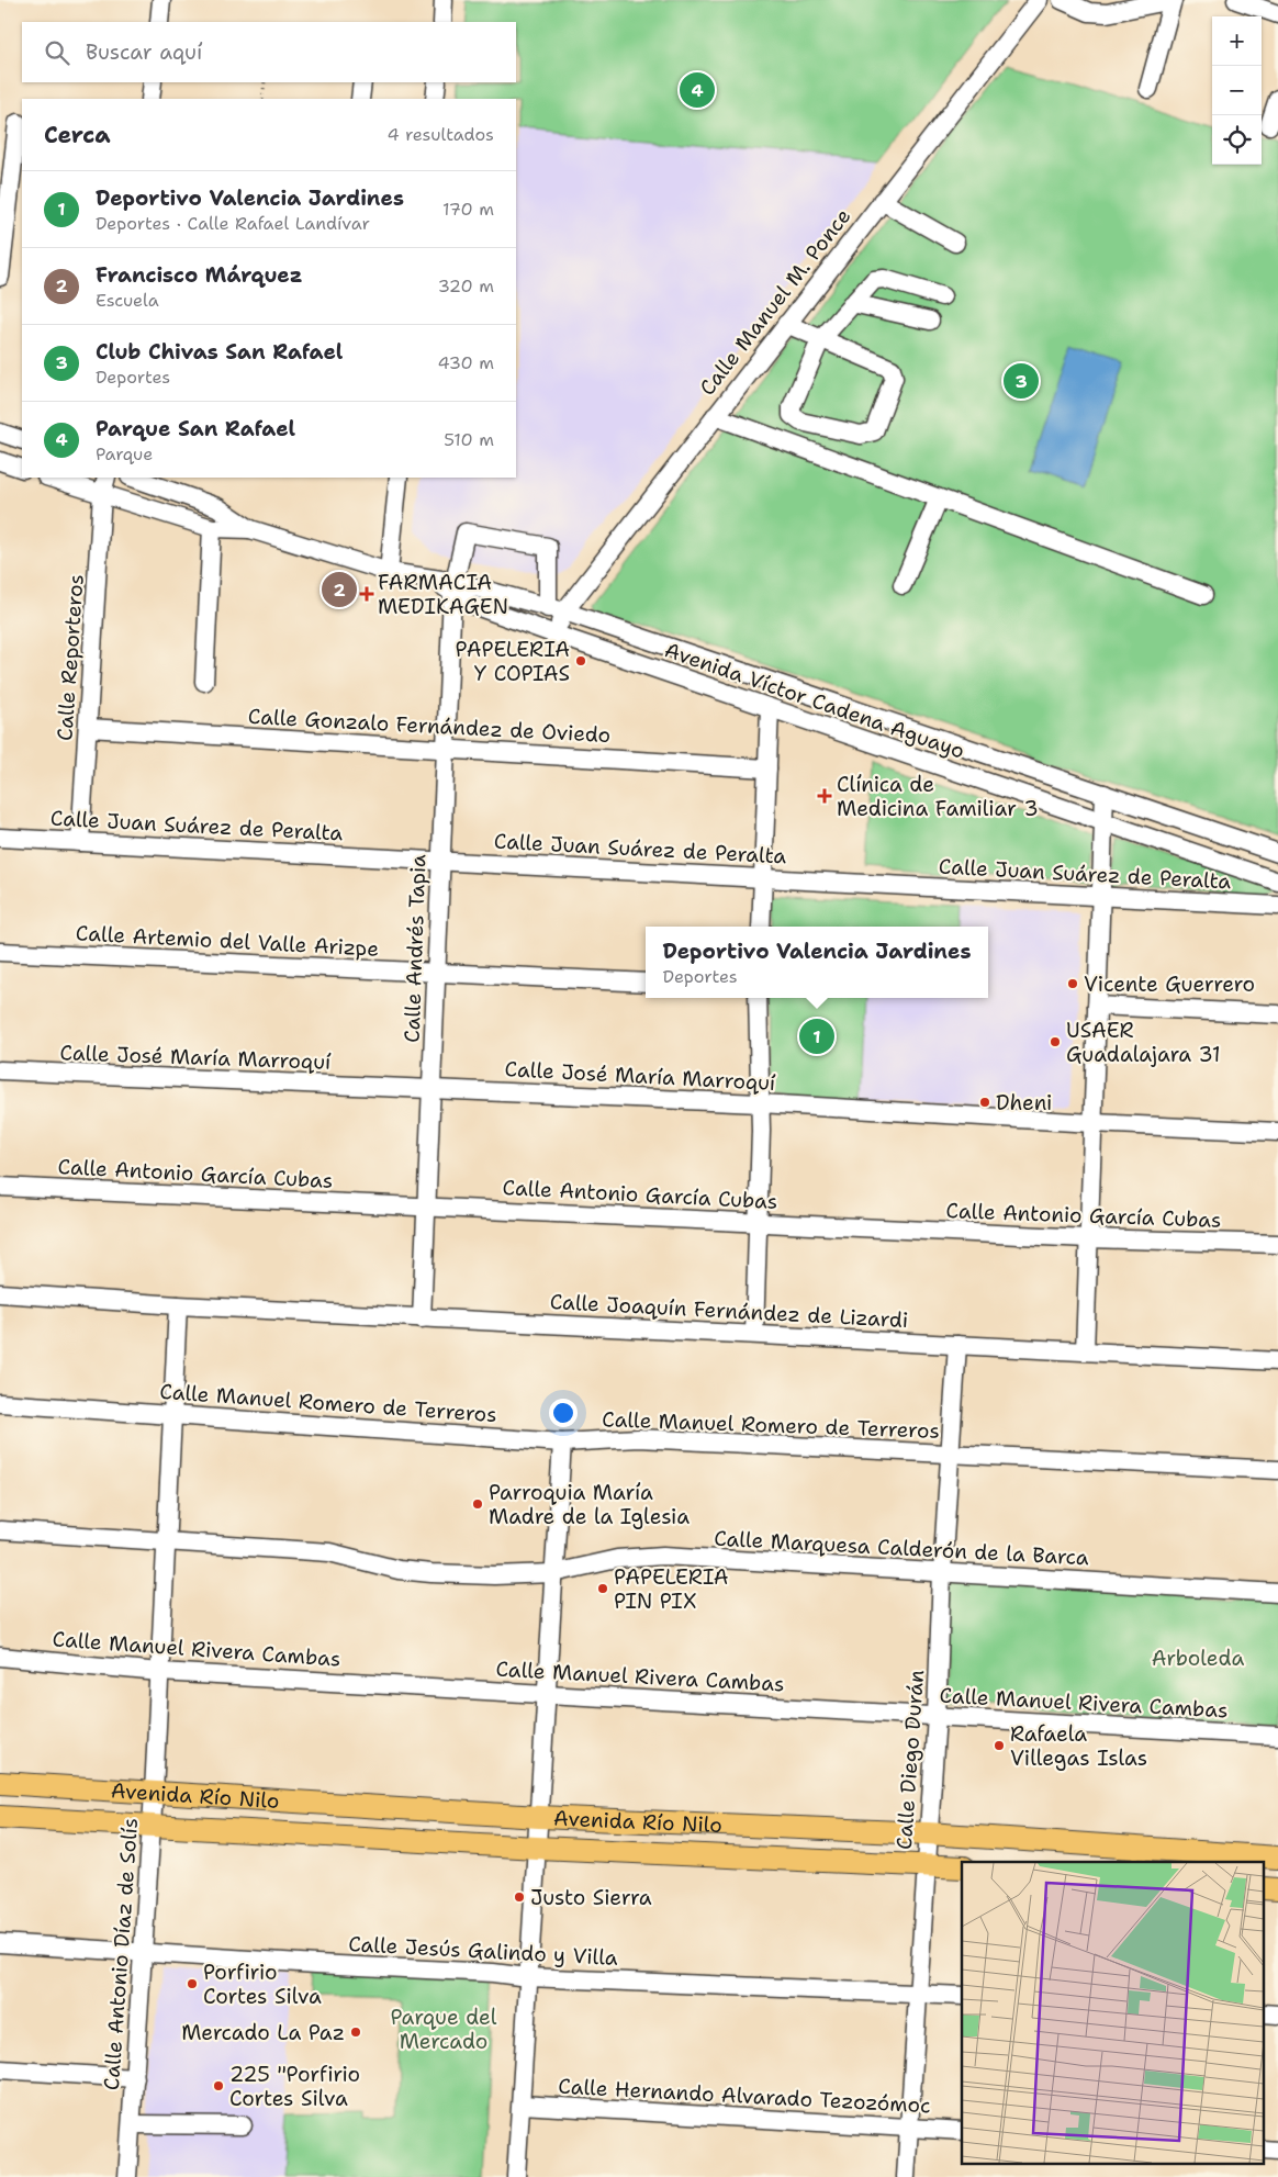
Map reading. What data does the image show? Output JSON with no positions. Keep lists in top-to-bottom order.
{
  "streets": {
    "main road": ["Avenida Río Nilo"],
    "street": [
      "Calle Manuel M. Ponce",
      "Calle Reporteros",
      "Avenida Víctor Cadena Aguayo",
      "Calle Gonzalo Fernández de Oviedo",
      "Calle Juan Suárez de Peralta",
      "Calle Artemio del Valle Arizpe",
      "Calle Andrés Tapia",
      "Calle José María Marroquí",
      "Calle Antonio García Cubas",
      "Calle Joaquín Fernández de Lizardi",
      "Calle Manuel Romero de Terreros",
      "Calle Marquesa Calderón de la Barca",
      "Calle Manuel Rivera Cambas",
      "Calle Diego Durán",
      "Calle Jesús Galindo y Villa",
      "Calle Antonio Díaz de Solís",
      "Calle Hernando Alvarado Tezozómoc"
    ]
  },
  "crossings": [
    ["Calle Manuel M. Ponce", "Avenida Víctor Cadena Aguayo"],
    ["Calle Manuel M. Ponce", "Calle Andrés Tapia"],
    ["Calle Reporteros", "Avenida Víctor Cadena Aguayo"],
    ["Calle Reporteros", "Calle Gonzalo Fernández de Oviedo"],
    ["Calle Reporteros", "Calle Juan Suárez de Peralta"],
    ["Avenida Víctor Cadena Aguayo", "Calle Andrés Tapia"],
    ["Calle Gonzalo Fernández de Oviedo", "Calle Andrés Tapia"],
    ["Calle Juan Suárez de Peralta", "Calle Andrés Tapia"],
    ["Calle Artemio del Valle Arizpe", "Calle Andrés Tapia"],
    ["Calle Andrés Tapia", "Calle José María Marroquí"],
    ["Calle Andrés Tapia", "Calle Antonio García Cubas"],
    ["Calle Andrés Tapia", "Calle Joaquín Fernández de Lizardi"],
    ["Calle Joaquín Fernández de Lizardi", "Calle Diego Durán"],
    ["Calle Joaquín Fernández de Lizardi", "Calle Antonio Díaz de Solís"],
    ["Calle Manuel Romero de Terreros", "Calle Diego Durán"],
    ["Calle Manuel Romero de Terreros", "Calle Antonio Díaz de Solís"],
    ["Calle Marquesa Calderón de la Barca", "Calle Diego Durán"],
    ["Calle Marquesa Calderón de la Barca", "Calle Antonio Díaz de Solís"],
    ["Calle Manuel Rivera Cambas", "Calle Diego Durán"],
    ["Calle Manuel Rivera Cambas", "Calle Antonio Díaz de Solís"],
    ["Calle Diego Durán", "Avenida Río Nilo"],
    ["Calle Diego Durán", "Calle Jesús Galindo y Villa"],
    ["Calle Diego Durán", "Calle Hernando Alvarado Tezozómoc"],
    ["Avenida Río Nilo", "Calle Antonio Díaz de Solís"],
    ["Calle Jesús Galindo y Villa", "Calle Antonio Díaz de Solís"]
  ],
  "parks": ["Arboleda", "Parque del Mercado"],
  "places": {
    "health": ["FARMACIA MEDIKAGEN", "Clínica de Medicina Familiar 3"],
    "other": [
      "PAPELERIA Y COPIAS",
      "Vicente Guerrero",
      "USAER Guadalajara 31",
      "Dheni",
      "Parroquia María Madre de la Iglesia",
      "PAPELERIA PIN PIX",
      "Rafaela Villegas Islas",
      "Justo Sierra",
      "Porfirio Cortes Silva",
      "Mercado La Paz",
      "225 \"Porfirio Cortes Silva"
    ]
  },
  "page": {
    "map_buttons": ["+", "−"],
    "search": "Buscar aquí",
    "pins": [
      "4",
      "3",
      "2",
      "1"
    ],
    "heading": ["Cerca", "4 resultados"],
    "list": [
      {
        "mark": "1",
        "name": "Deportivo Valencia Jardines",
        "note": "Deportes · Calle Rafael Landívar",
        "value": "170 m"
      },
      {
        "mark": "2",
        "name": "Francisco Márquez",
        "note": "Escuela",
        "value": "320 m"
      },
      {
        "mark": "3",
        "name": "Club Chivas San Rafael",
        "note": "Deportes",
        "value": "430 m"
      },
      {
        "mark": "4",
        "name": "Parque San Rafael",
        "note": "Parque",
        "value": "510 m"
      }
    ],
    "popup": ["Deportivo Valencia Jardines", "Deportes"]
  }
}
